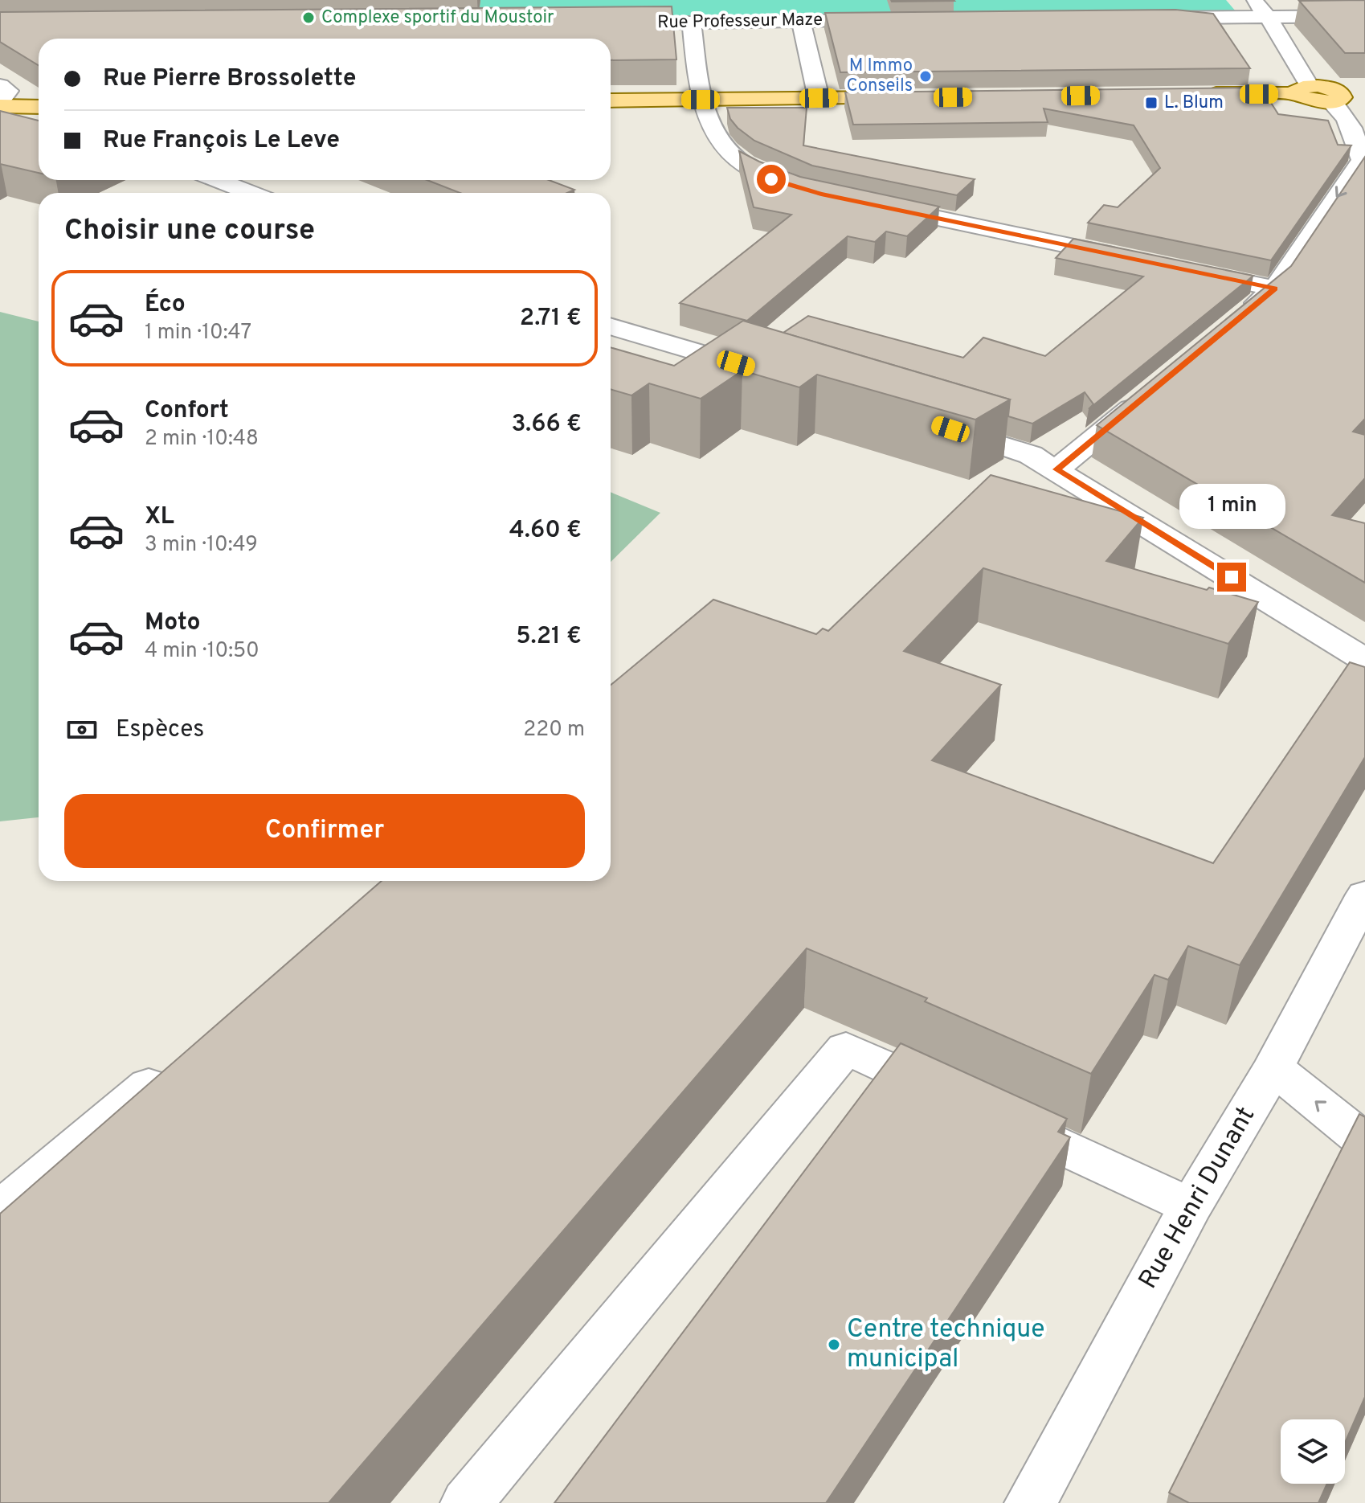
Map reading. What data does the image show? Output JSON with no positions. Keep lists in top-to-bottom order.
{
  "streets": {
    "street": ["Rue Professeur Maze", "Rue Henri Dunant"]
  },
  "places": {
    "other": ["Complexe sportif du Moustoir", "M Immo Conseils", "Centre technique municipal"],
    "transit": ["L. Blum"]
  },
  "page": {
    "banner": ["Rue Pierre Brossolette", "Rue François Le Leve"],
    "heading": "Choisir une course",
    "list": [
      {
        "name": "Éco",
        "note": "1 min · 10:47",
        "value": "2.71 €"
      },
      {
        "name": "Confort",
        "note": "2 min · 10:48",
        "value": "3.66 €"
      },
      {
        "name": "XL",
        "note": "3 min · 10:49",
        "value": "4.60 €"
      },
      {
        "name": "Moto",
        "note": "4 min · 10:50",
        "value": "5.21 €"
      }
    ],
    "bubble": "1 min",
    "pay": ["Espèces", "220 m"],
    "buttons": "Confirmer"
  }
}
